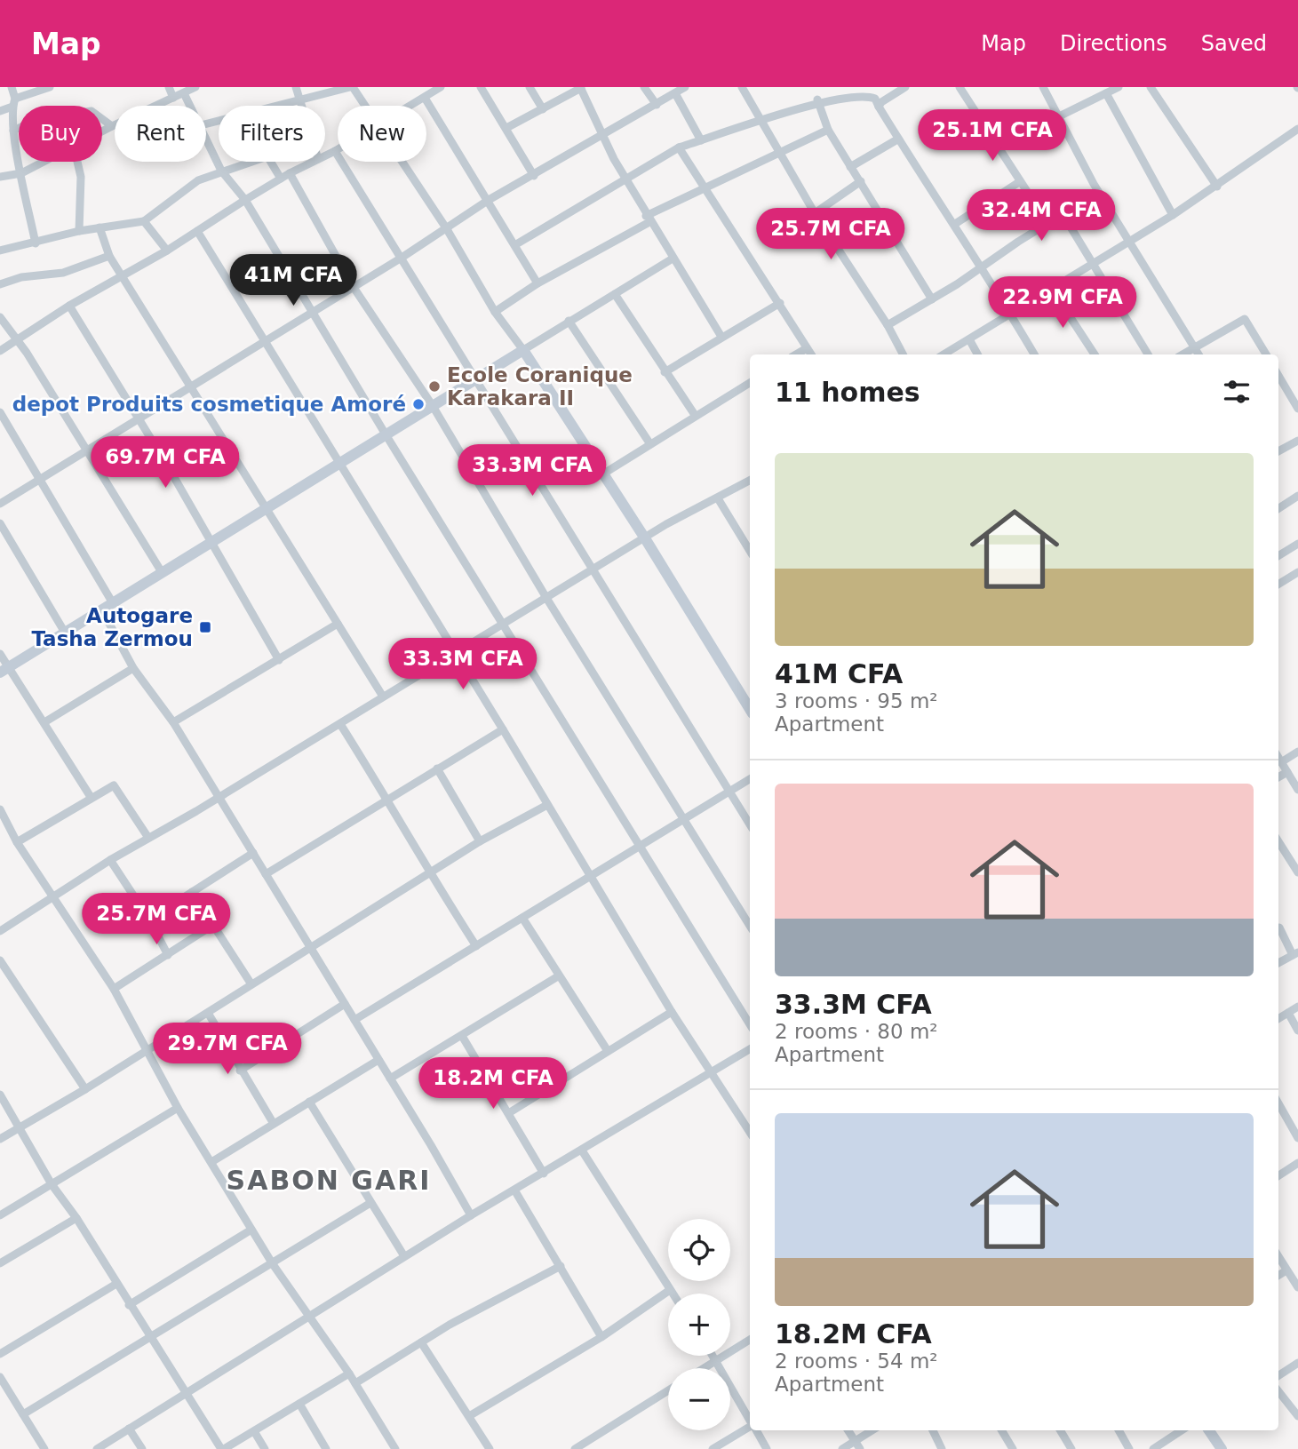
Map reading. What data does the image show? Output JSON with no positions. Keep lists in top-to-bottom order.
{
  "districts": ["SABON GARI"],
  "places": {
    "other": ["Ecole Coranique Karakara II", "depot Produits cosmetique Amoré"],
    "transit": ["Autogare Tasha Zermou"]
  },
  "page": {
    "header": "Map",
    "nav": ["Map", "Directions", "Saved"],
    "chip": [
      "Buy",
      "Rent",
      "Filters",
      "New"
    ],
    "price": [
      "25.1M CFA",
      "32.4M CFA",
      "25.7M CFA",
      "41M CFA",
      "22.9M CFA",
      "69.7M CFA",
      "33.3M CFA",
      "33.3M CFA",
      "25.7M CFA",
      "29.7M CFA",
      "18.2M CFA"
    ],
    "heading": "11 homes",
    "list": [
      {
        "name": "41M CFA",
        "note": "3 rooms · 95 m² · Apartment"
      },
      {
        "name": "33.3M CFA",
        "note": "2 rooms · 80 m² · Apartment"
      },
      {
        "name": "18.2M CFA",
        "note": "2 rooms · 54 m² · Apartment"
      }
    ],
    "map_buttons": ["+", "−"]
  }
}
